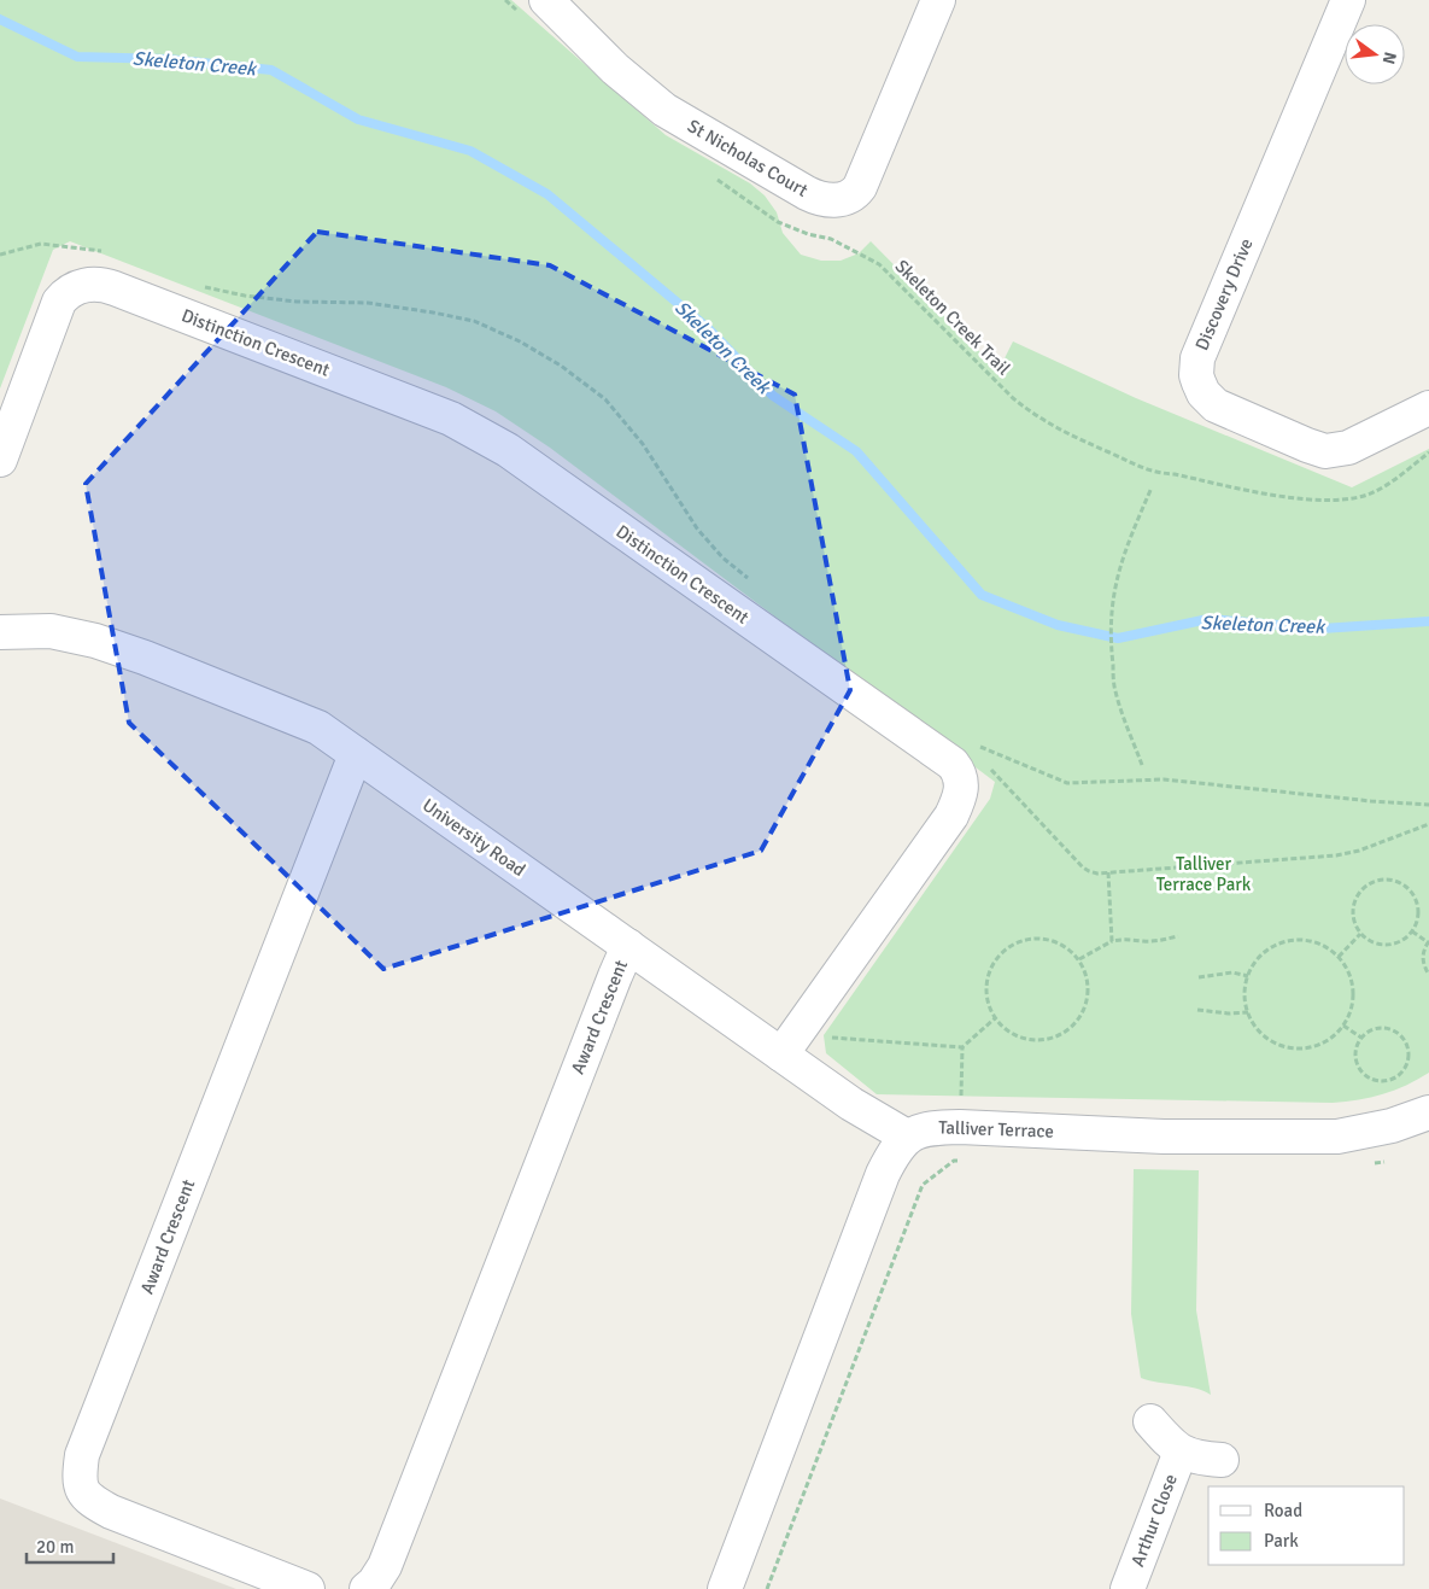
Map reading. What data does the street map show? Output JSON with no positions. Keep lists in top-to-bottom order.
{
  "streets": {
    "street": [
      "St Nicholas Court",
      "Discovery Drive",
      "Distinction Crescent",
      "University Road",
      "Award Crescent",
      "Talliver Terrace",
      "Arthur Close"
    ],
    "path": ["Skeleton Creek Trail"]
  },
  "crossings": [
    ["Distinction Crescent", "University Road"],
    ["University Road", "Award Crescent"],
    ["University Road", "Talliver Terrace"]
  ],
  "water": ["Skeleton Creek"],
  "parks": ["Talliver Terrace Park"],
  "legend": ["Road", "Park"],
  "scale_bar": "20 m",
  "north": "right"
}
